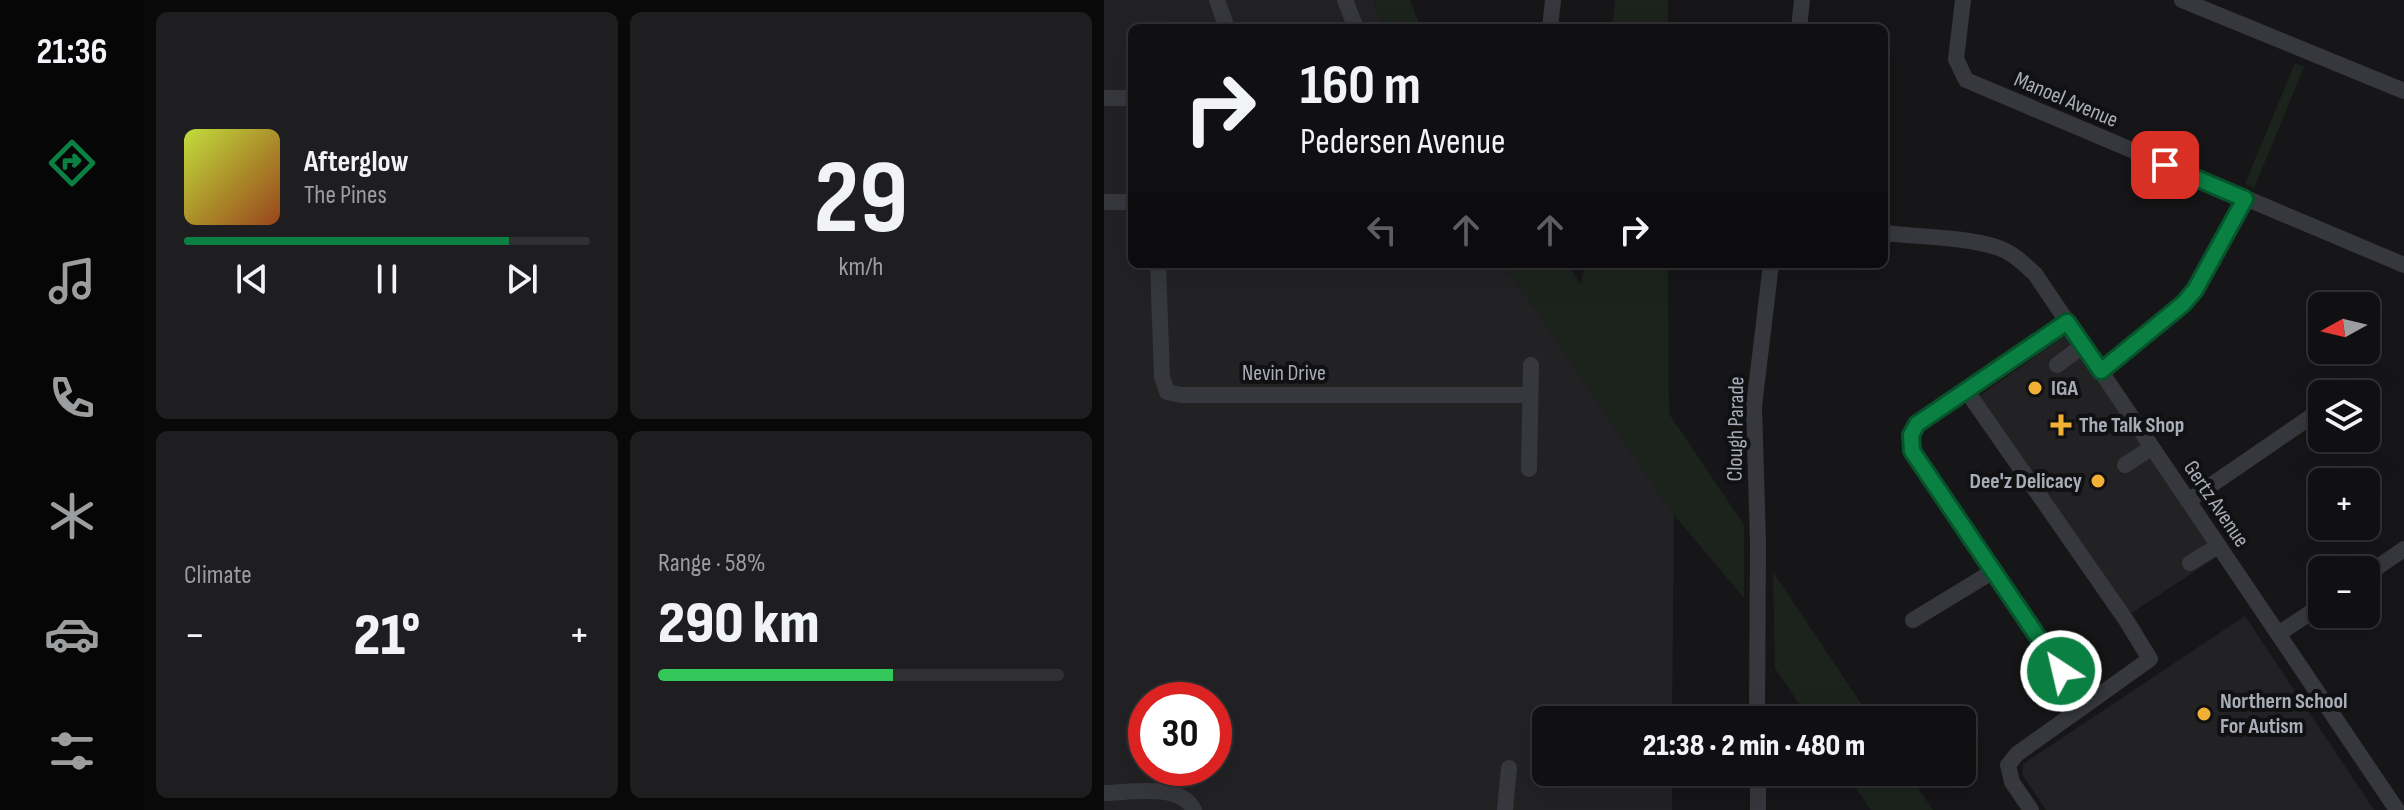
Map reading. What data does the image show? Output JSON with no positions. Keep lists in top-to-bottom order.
{
  "streets": {
    "street": [
      "Manoel Avenue",
      "Nevin Drive",
      "Clough Parade",
      "Gertz Avenue"
    ]
  },
  "places": {
    "other": ["IGA", "Dee'z Delicacy", "Northern School For Autism"],
    "health": ["The Talk Shop"]
  },
  "north": "left",
  "page": {
    "tabs": "21:36",
    "tile": [
      ["29", "km/h"],
      "Climate",
      ["Range · 58%", "290 km"]
    ],
    "turn": ["160 m", "Pedersen Avenue"],
    "song": ["Afterglow", "The Pines"],
    "map_buttons": ["+", "−"],
    "heat": ["−", "21°", "+"],
    "limit": "30",
    "trip": "21:38 · 2 min · 480 m"
  }
}
